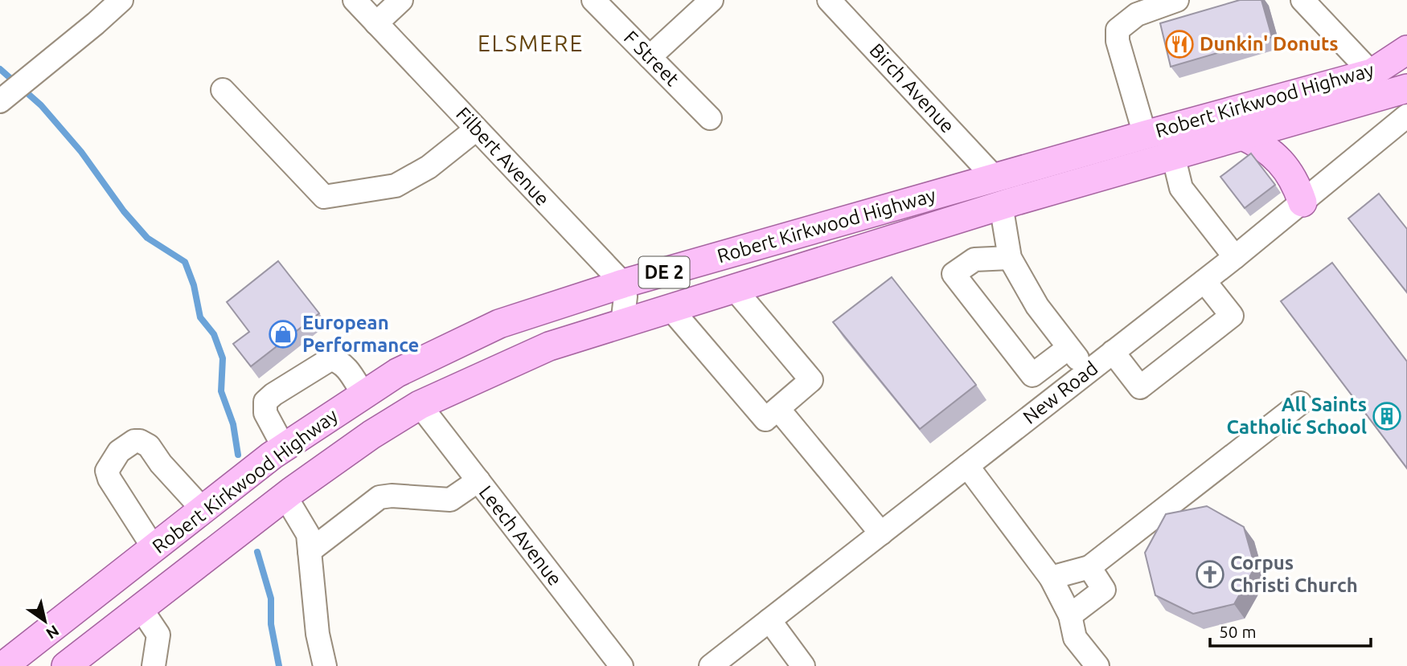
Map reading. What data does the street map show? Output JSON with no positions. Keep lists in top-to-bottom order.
{
  "streets": {
    "main road": ["Robert Kirkwood Highway", "DE 2"],
    "street": [
      "F Street",
      "Birch Avenue",
      "Filbert Avenue",
      "New Road",
      "Leech Avenue"
    ]
  },
  "crossings": [
    ["Birch Avenue", "Robert Kirkwood Highway"],
    ["Robert Kirkwood Highway", "Filbert Avenue"],
    ["Robert Kirkwood Highway", "New Road"],
    ["Robert Kirkwood Highway", "Leech Avenue"]
  ],
  "districts": ["ELSMERE"],
  "places": {
    "restaurant": ["Dunkin' Donuts"],
    "shop": ["European Performance"],
    "building": ["All Saints Catholic School"],
    "church": ["Corpus Christi Church"]
  },
  "scale_bar": "50 m",
  "north": "bottom right"
}
